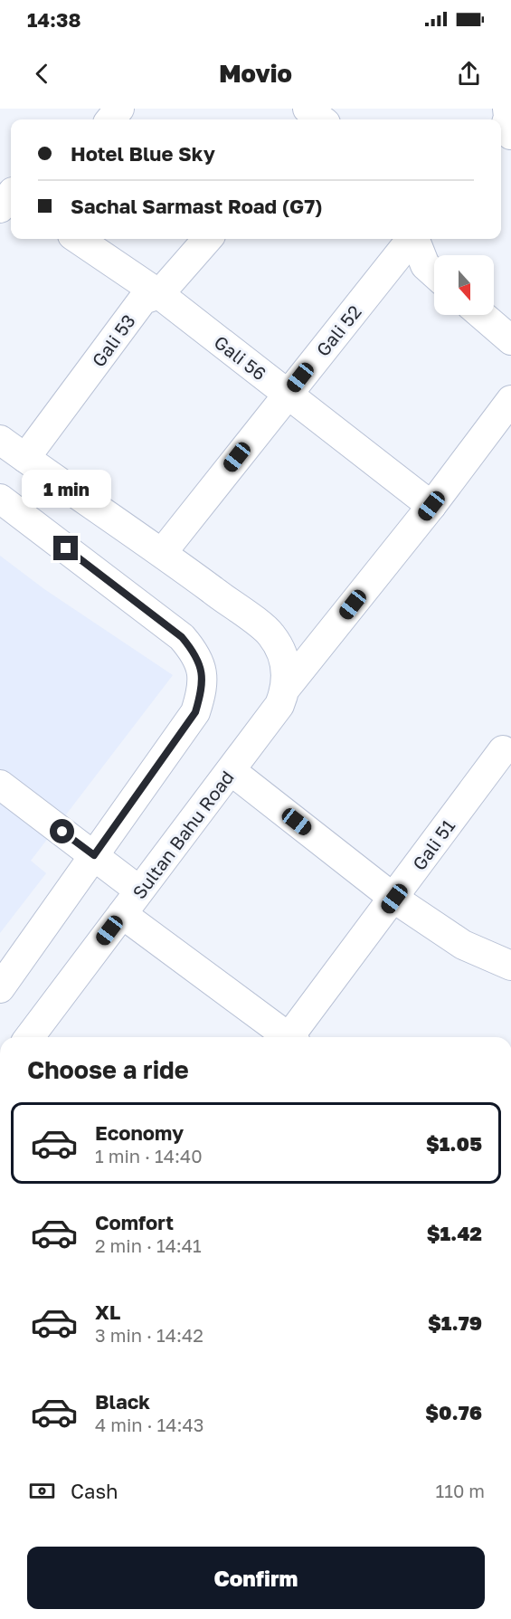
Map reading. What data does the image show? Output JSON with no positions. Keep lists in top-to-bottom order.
{
  "streets": {
    "street": [
      "Gali 52",
      "Gali 53",
      "Gali 56",
      "Sultan Bahu Road",
      "Gali 51"
    ]
  },
  "crossings": [
    ["Gali 52", "Gali 56"],
    ["Gali 53", "Gali 56"],
    ["Gali 56", "Sultan Bahu Road"]
  ],
  "north": "bottom",
  "page": {
    "status": "14:38",
    "header": "Movio",
    "banner": ["Hotel Blue Sky", "Sachal Sarmast Road (G7)"],
    "bubble": "1 min",
    "heading": "Choose a ride",
    "list": [
      {
        "name": "Economy",
        "note": "1 min · 14:40",
        "value": "$1.05"
      },
      {
        "name": "Comfort",
        "note": "2 min · 14:41",
        "value": "$1.42"
      },
      {
        "name": "XL",
        "note": "3 min · 14:42",
        "value": "$1.79"
      },
      {
        "name": "Black",
        "note": "4 min · 14:43",
        "value": "$0.76"
      }
    ],
    "pay": ["Cash", "110 m"],
    "buttons": "Confirm"
  }
}
